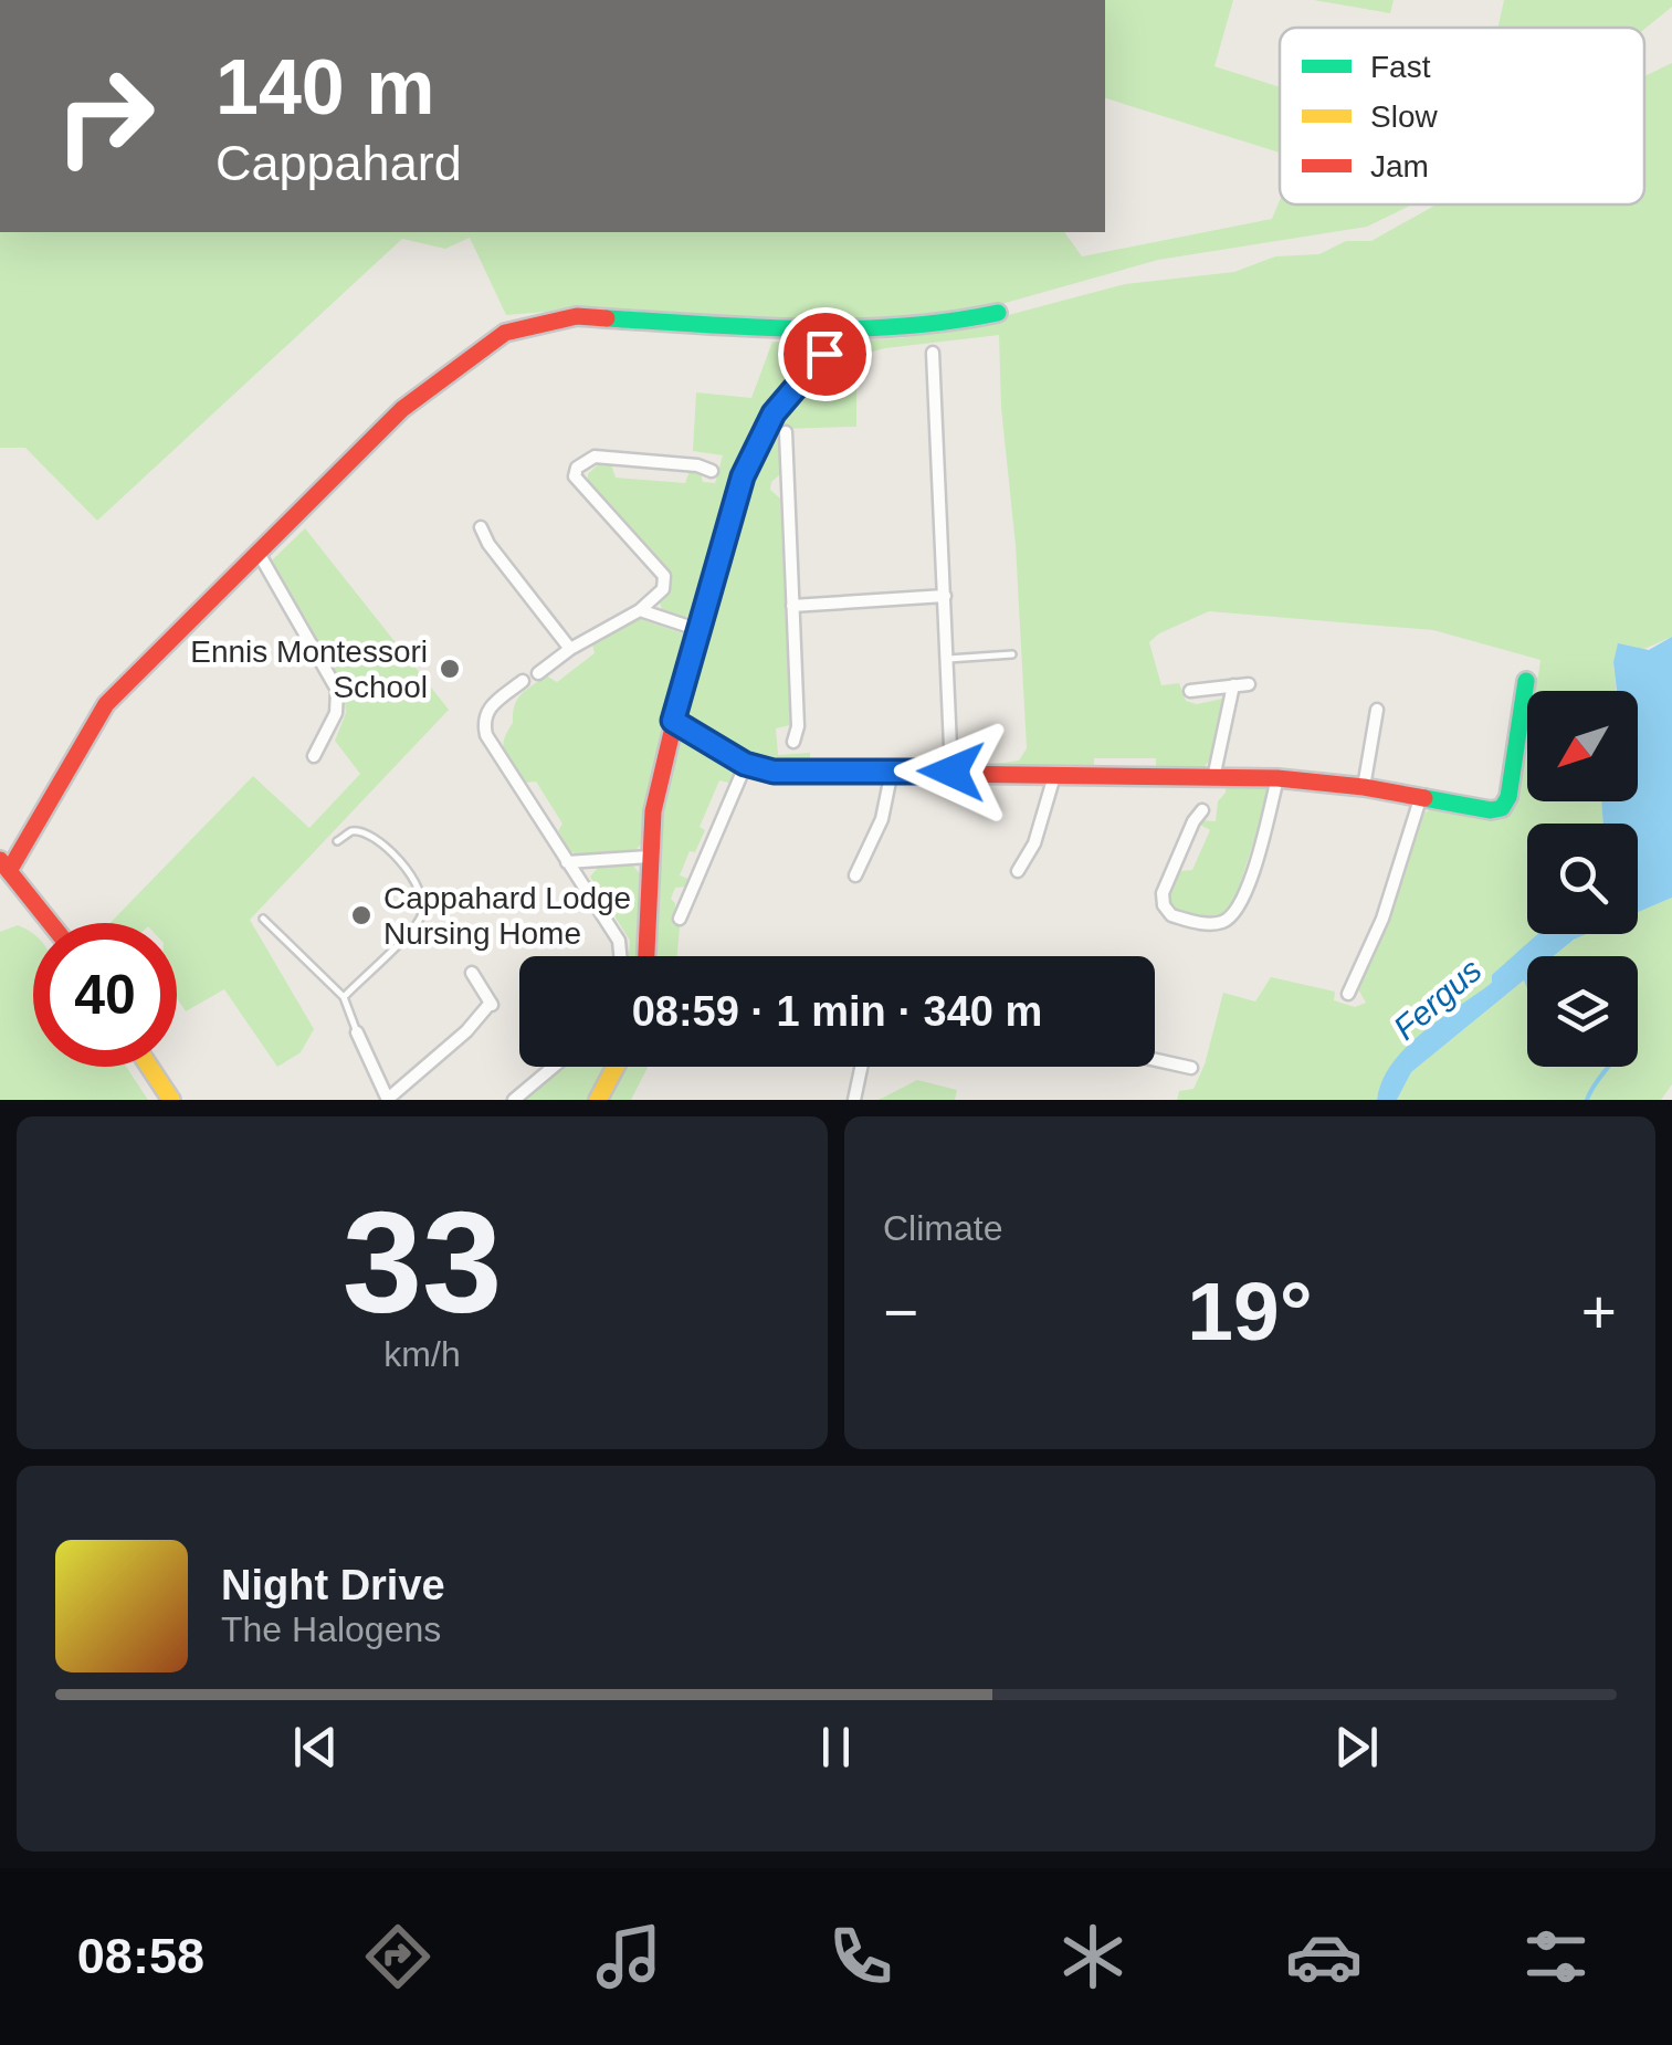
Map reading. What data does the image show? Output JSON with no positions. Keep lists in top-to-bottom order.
{
  "water": ["Fergus"],
  "places": ["Ennis Montessori School", "Cappahard Lodge Nursing Home"],
  "legend": ["Fast", "Slow", "Jam"],
  "north": "bottom left",
  "page": {
    "turn": ["140 m", "Cappahard"],
    "limit": "40",
    "trip": "08:59 · 1 min · 340 m",
    "tile": [
      ["33", "km/h"],
      "Climate"
    ],
    "heat": ["−", "19°", "+"],
    "song": ["Night Drive", "The Halogens"],
    "tabs": "08:58"
  }
}
